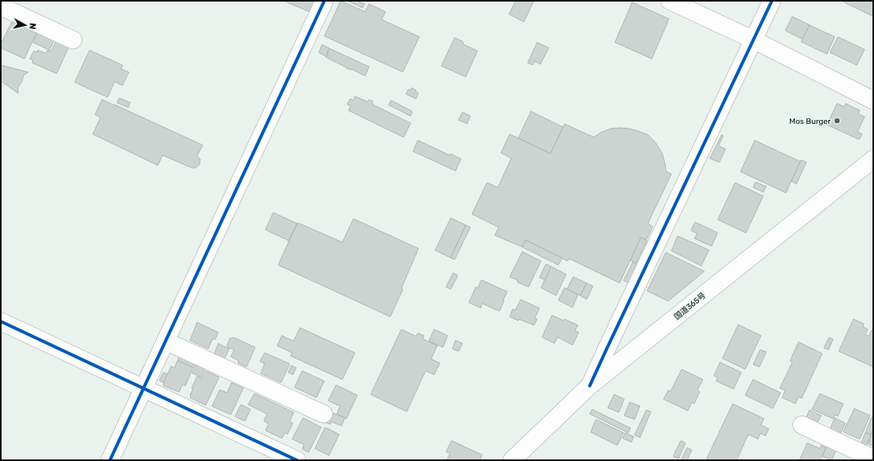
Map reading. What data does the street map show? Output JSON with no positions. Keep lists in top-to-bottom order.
{
  "streets": {
    "main road": ["国道365号"]
  },
  "places": ["Mos Burger"],
  "north": "right"
}
